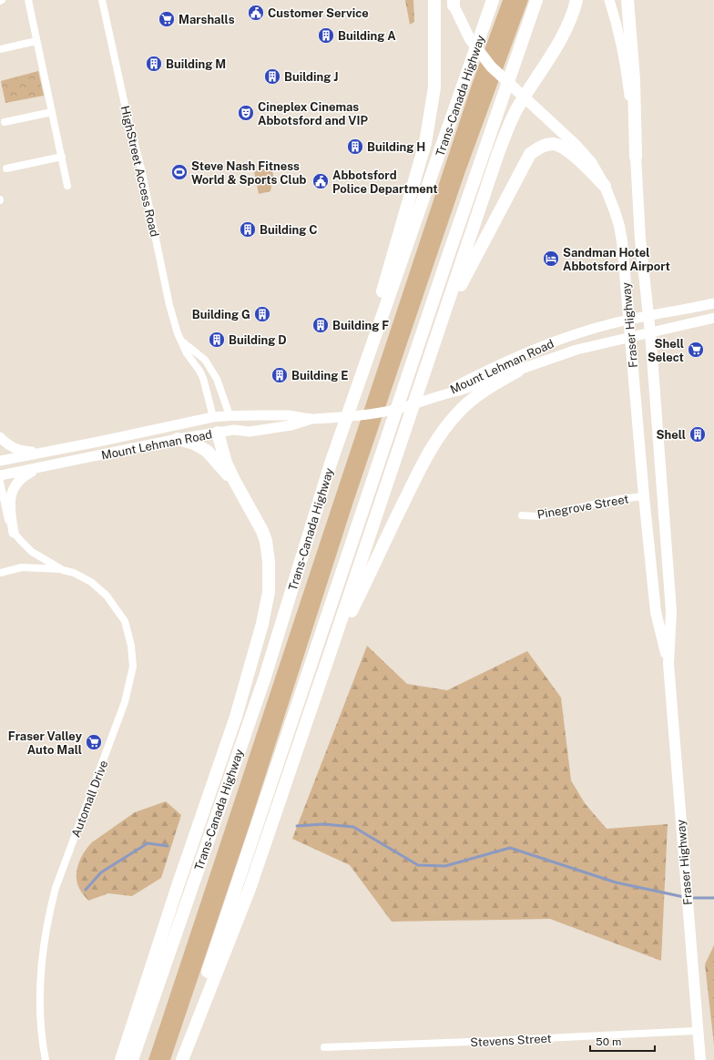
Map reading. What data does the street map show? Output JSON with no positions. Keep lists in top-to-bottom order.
{
  "streets": {
    "highway": ["Trans-Canada Highway"],
    "main road": ["Fraser Highway", "Mount Lehman Road"],
    "street": [
      "HighStreet Access Road",
      "Pinegrove Street",
      "Automall Drive",
      "Stevens Street"
    ]
  },
  "crossings": [
    ["HighStreet Access Road", "Mount Lehman Road"],
    ["Fraser Highway", "Mount Lehman Road"],
    ["Fraser Highway", "Pinegrove Street"],
    ["Fraser Highway", "Stevens Street"]
  ],
  "places": {
    "public building": ["Customer Service", "Abbotsford Police Department"],
    "supermarket": ["Marshalls", "Shell Select", "Fraser Valley Auto Mall"],
    "building": [
      "Building A",
      "Building M",
      "Building J",
      "Building H",
      "Building C",
      "Building G",
      "Building F",
      "Building D",
      "Building E",
      "Shell"
    ],
    "theatre": ["Cineplex Cinemas Abbotsford and VIP"],
    "sports": ["Steve Nash Fitness World & Sports Club"],
    "hotel": ["Sandman Hotel Abbotsford Airport"]
  },
  "scale_bar": "50 m"
}
